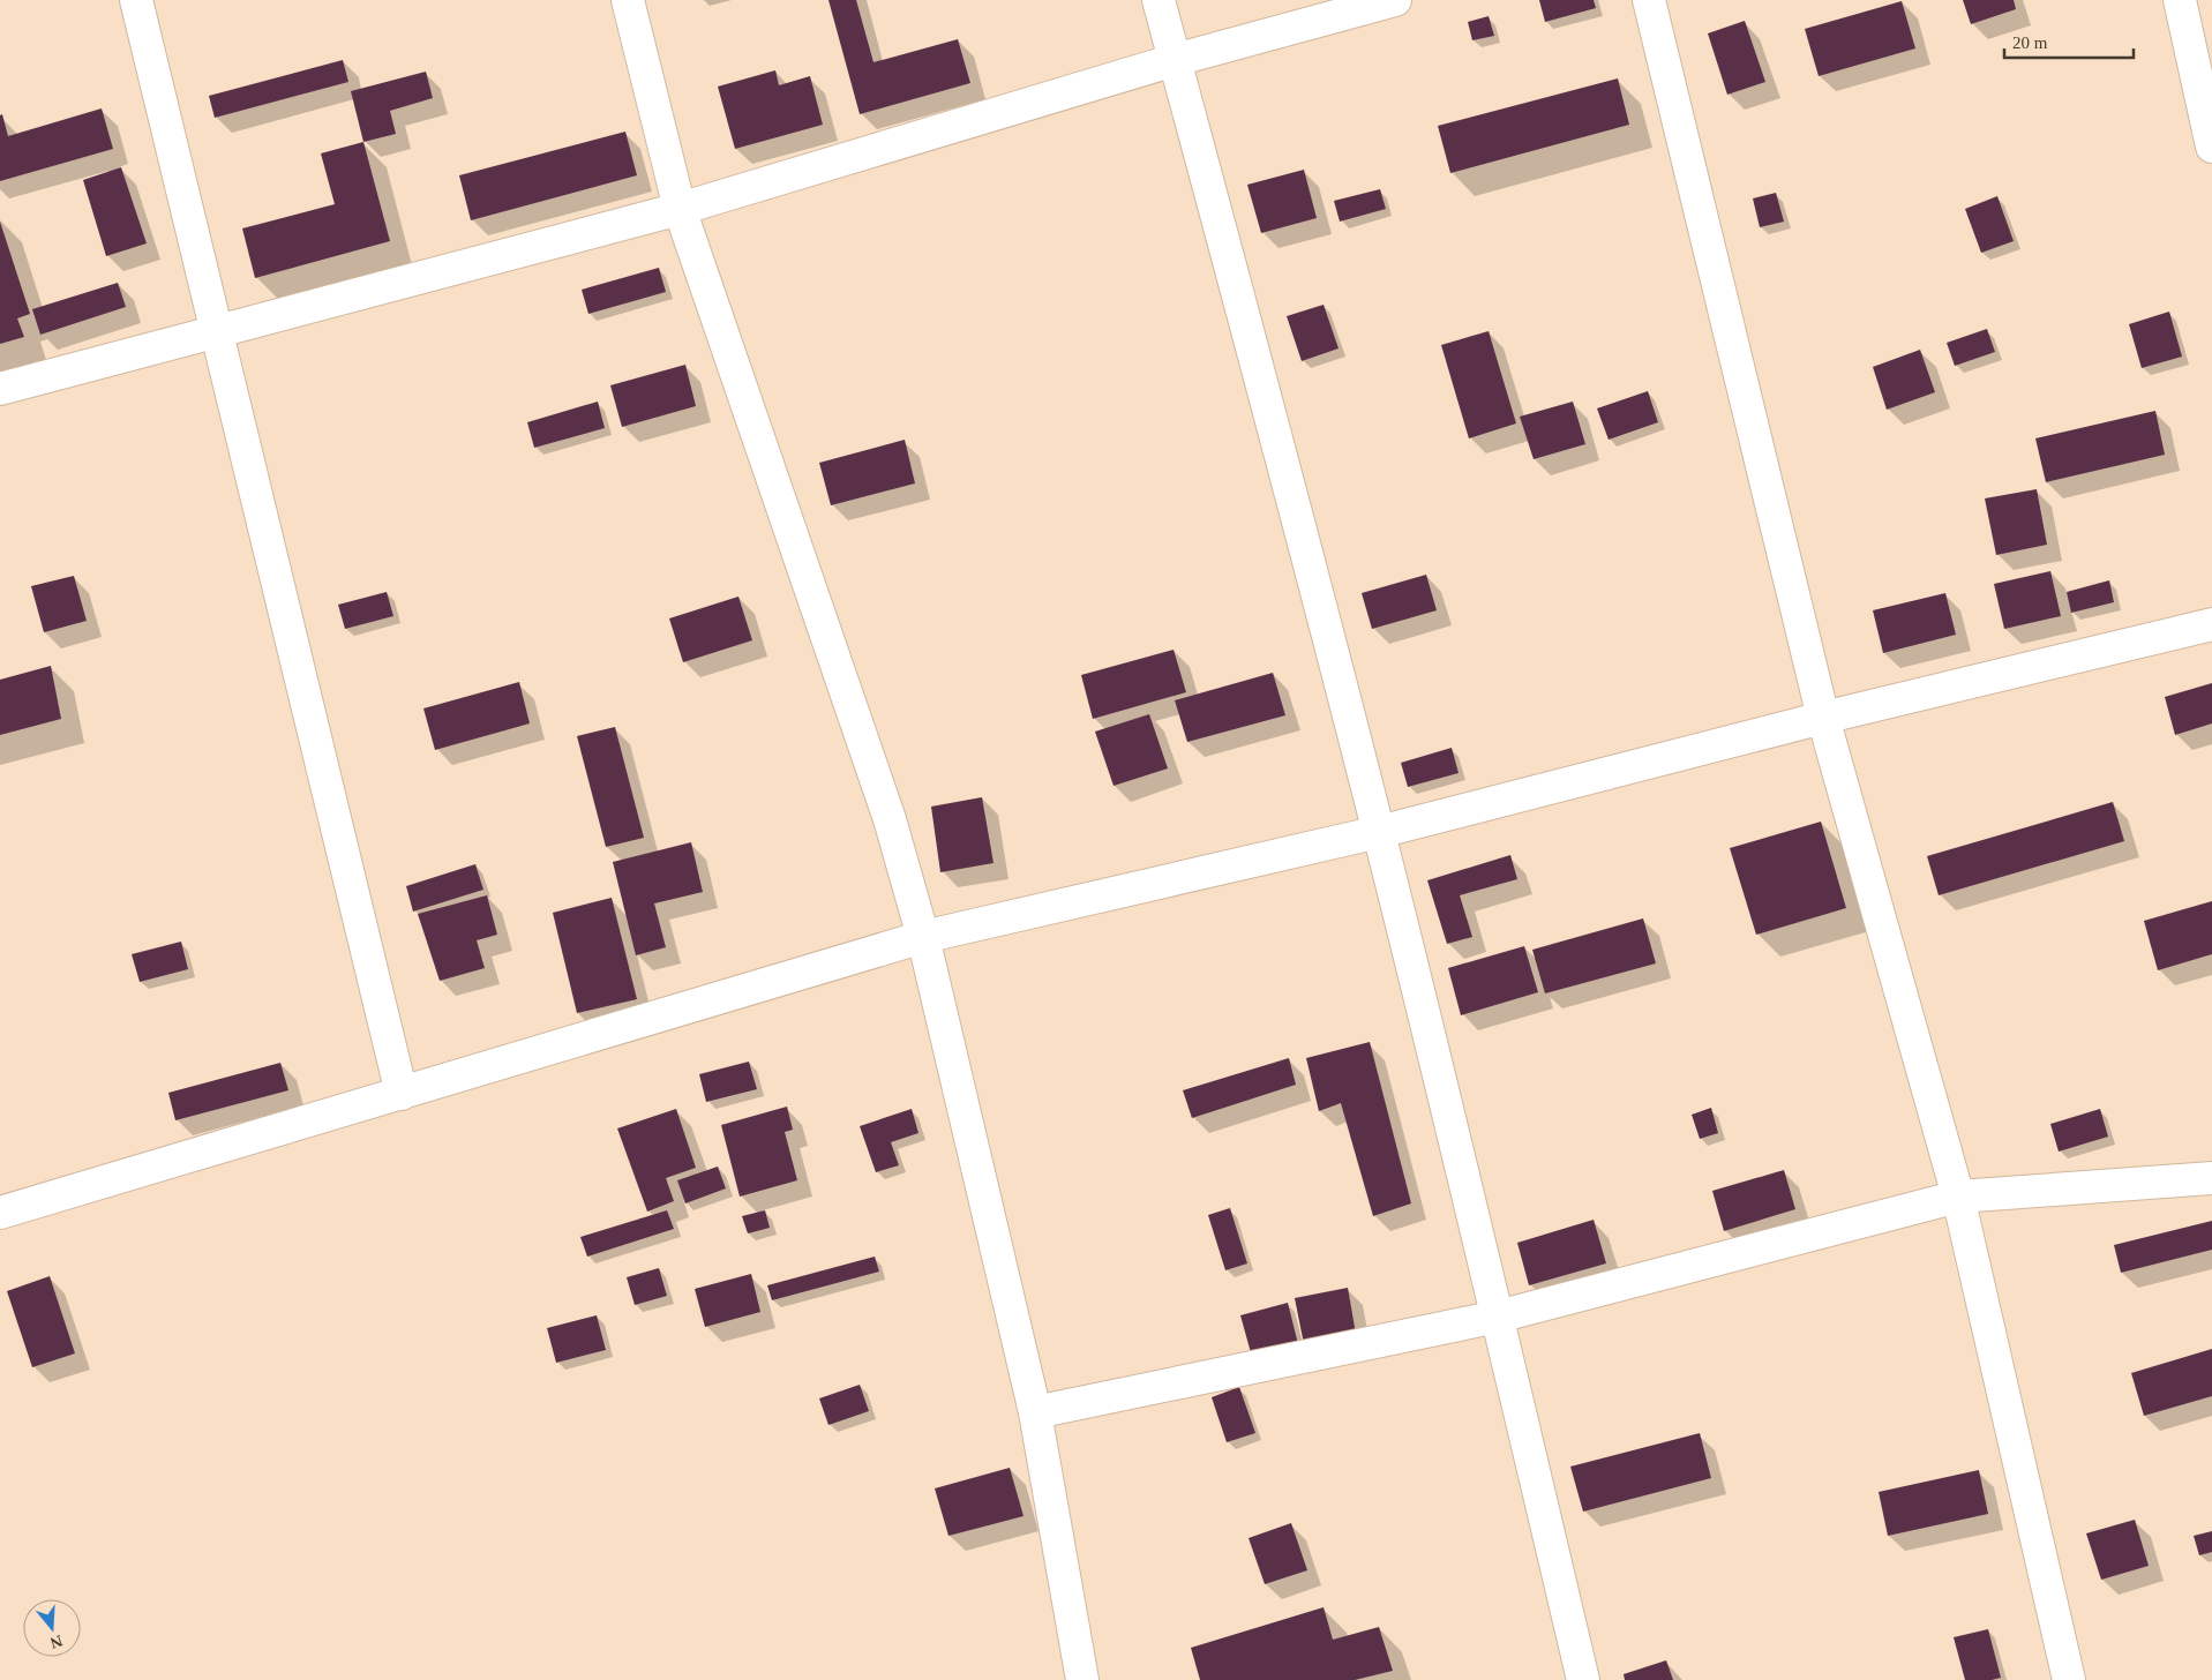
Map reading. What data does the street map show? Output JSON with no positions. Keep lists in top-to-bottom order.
{
  "scale_bar": "20 m",
  "north": "bottom"
}
